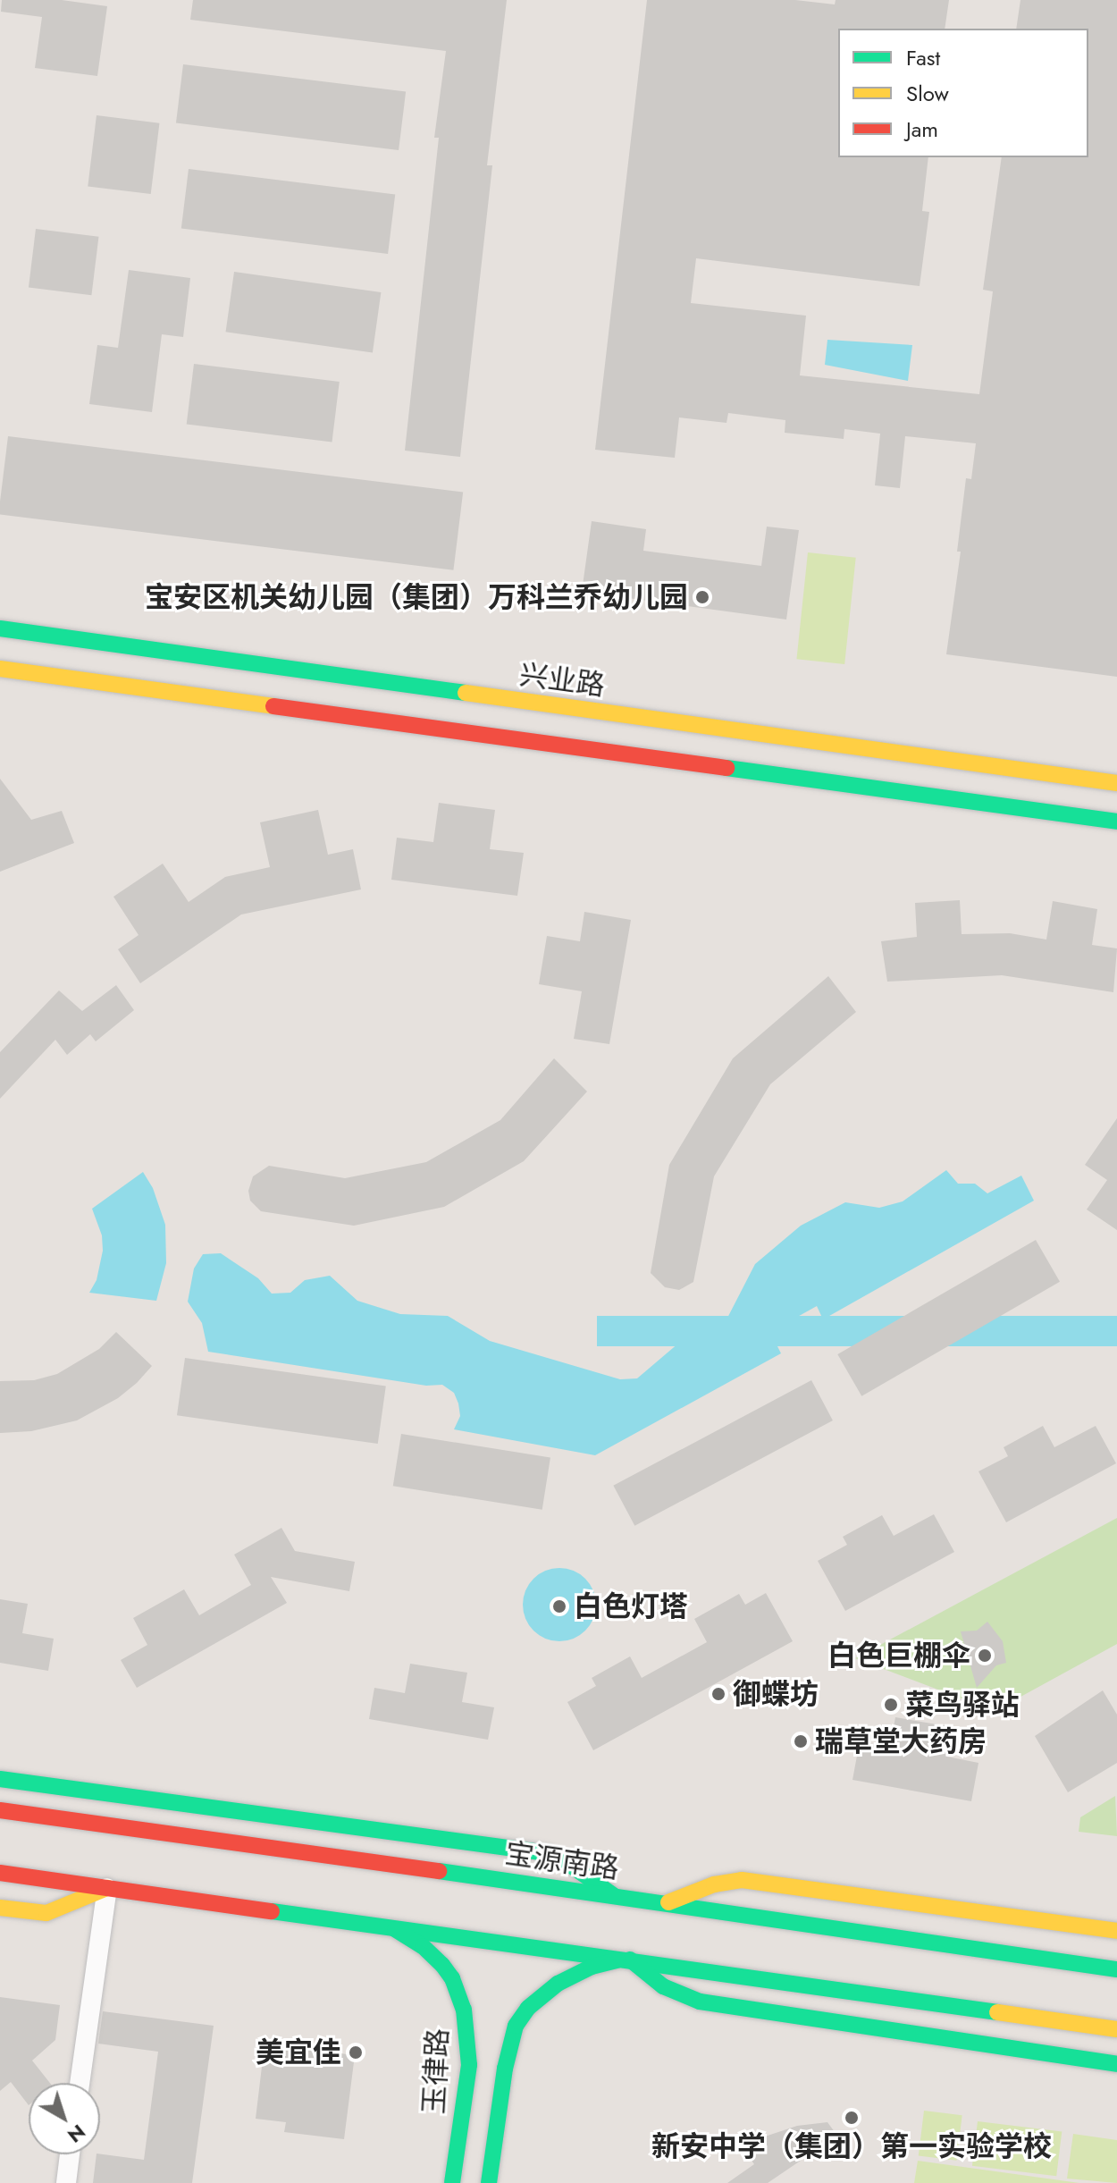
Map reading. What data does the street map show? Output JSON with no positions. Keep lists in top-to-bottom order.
{
  "streets": {
    "main road": ["兴业路", "宝源南路", "玉律路"]
  },
  "places": [
    "宝安区机关幼儿园（集团）万科兰乔幼儿园",
    "白色灯塔",
    "白色巨棚伞",
    "御蝶坊",
    "菜鸟驿站",
    "瑞草堂大药房",
    "美宜佳",
    "新安中学（集团）第一实验学校"
  ],
  "legend": ["Fast", "Slow", "Jam"],
  "north": "bottom right"
}
